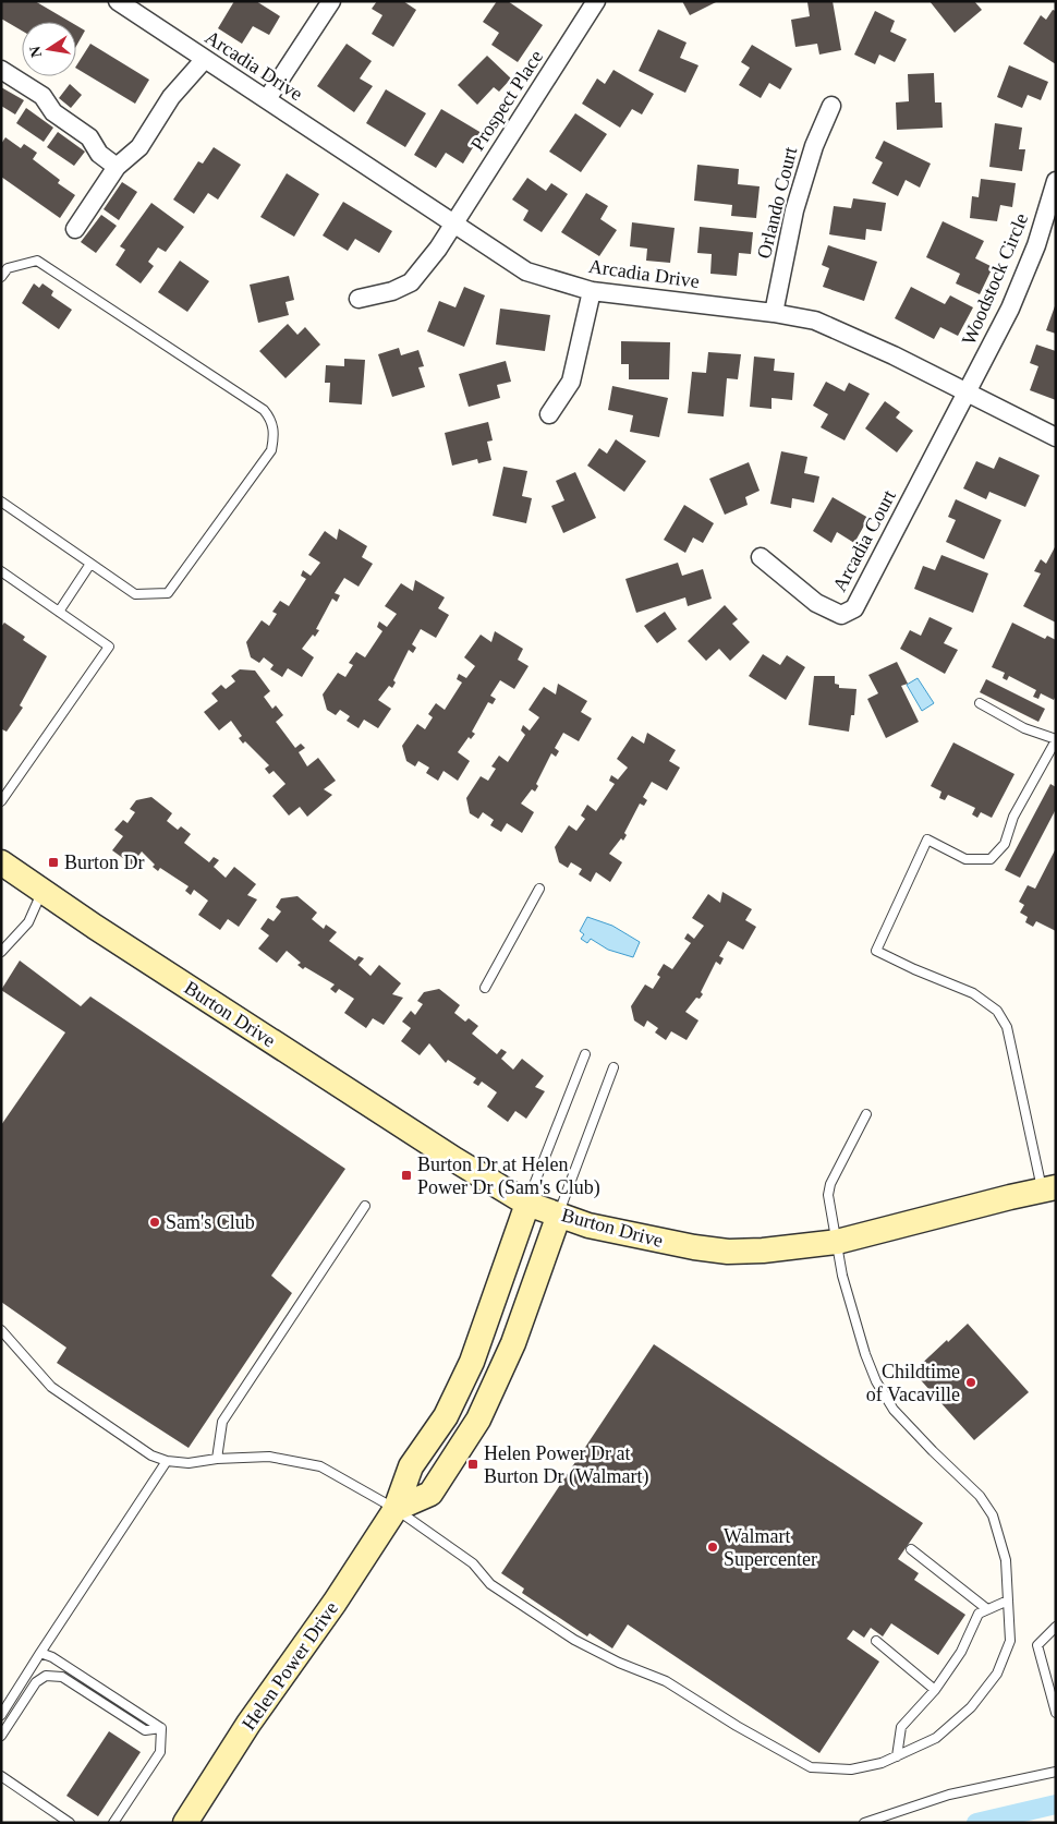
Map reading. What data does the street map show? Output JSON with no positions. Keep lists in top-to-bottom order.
{
  "streets": {
    "street": [
      "Arcadia Drive",
      "Prospect Place",
      "Orlando Court",
      "Woodstock Circle",
      "Arcadia Court",
      "Burton Drive",
      "Helen Power Drive"
    ]
  },
  "crossings": [
    ["Arcadia Drive", "Prospect Place"],
    ["Arcadia Drive", "Orlando Court"],
    ["Arcadia Drive", "Woodstock Circle"],
    ["Arcadia Drive", "Arcadia Court"],
    ["Woodstock Circle", "Arcadia Court"],
    ["Burton Drive", "Helen Power Drive"]
  ],
  "places": {
    "transit": ["Burton Dr", "Burton Dr at Helen Power Dr (Sam's Club)", "Helen Power Dr at Burton Dr (Walmart)"],
    "other": ["Sam's Club", "Childtime of Vacaville", "Walmart Supercenter"]
  },
  "north": "left"
}
